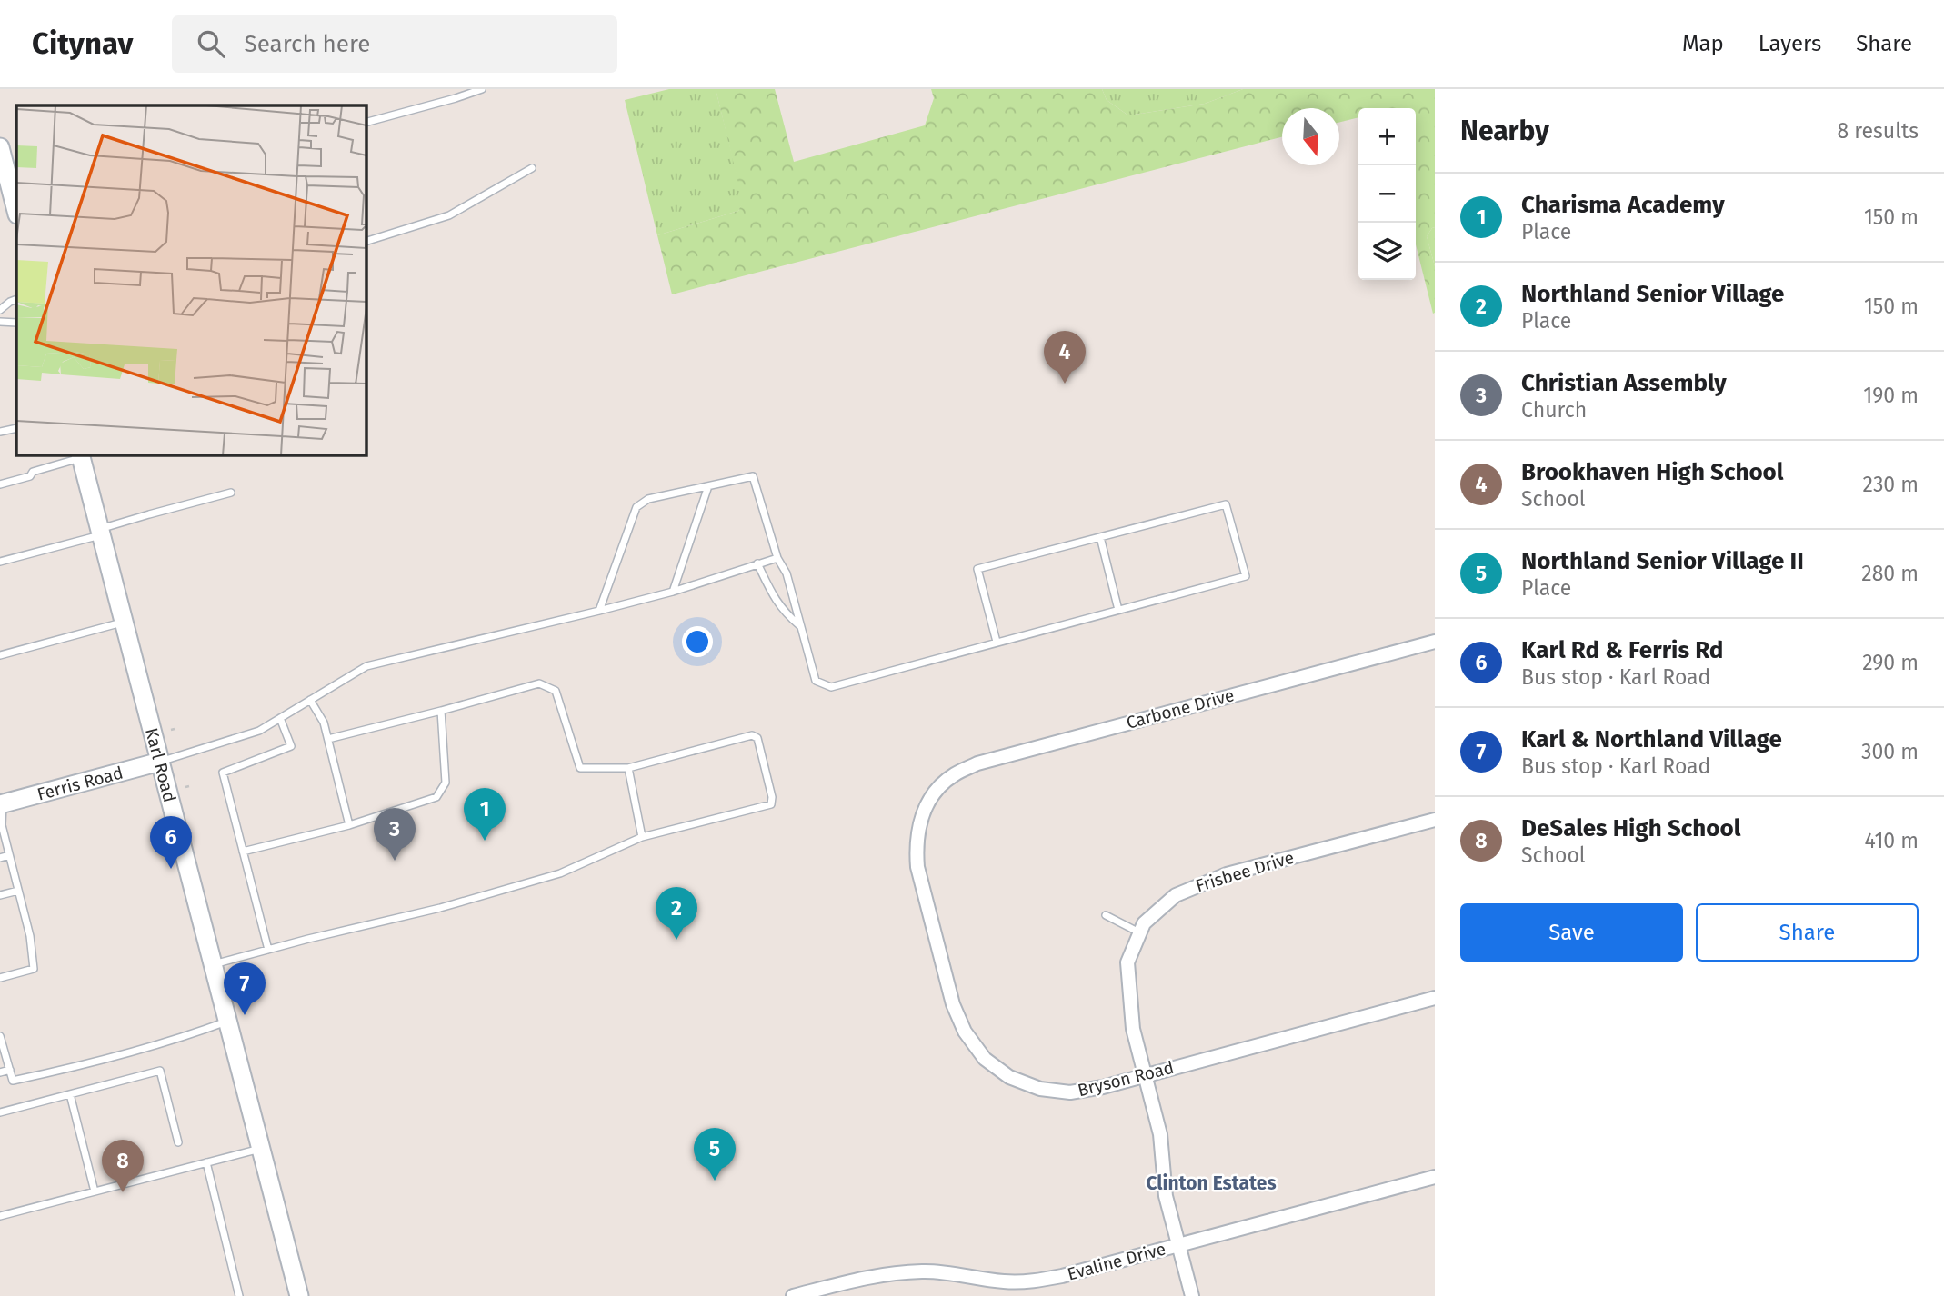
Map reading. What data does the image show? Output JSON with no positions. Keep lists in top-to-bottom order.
{
  "streets": {
    "main road": ["Karl Road", "Ferris Road"],
    "street": [
      "Carbone Drive",
      "Frisbee Drive",
      "Bryson Road",
      "Evaline Drive"
    ]
  },
  "crossings": [
    ["Carbone Drive", "Bryson Road"],
    ["Karl Road", "Ferris Road"],
    ["Frisbee Drive", "Bryson Road"],
    ["Frisbee Drive", "Evaline Drive"]
  ],
  "districts": ["Clinton Estates"],
  "north": "bottom",
  "page": {
    "header": "Citynav",
    "search": "Search here",
    "nav": ["Map", "Layers", "Share"],
    "heading": ["Nearby", "8 results"],
    "map_buttons": ["+", "−"],
    "list": [
      {
        "mark": "1",
        "name": "Charisma Academy",
        "note": "Place",
        "value": "150 m"
      },
      {
        "mark": "2",
        "name": "Northland Senior Village",
        "note": "Place",
        "value": "150 m"
      },
      {
        "mark": "3",
        "name": "Christian Assembly",
        "note": "Church",
        "value": "190 m"
      },
      {
        "mark": "4",
        "name": "Brookhaven High School",
        "note": "School",
        "value": "230 m"
      },
      {
        "mark": "5",
        "name": "Northland Senior Village II",
        "note": "Place",
        "value": "280 m"
      },
      {
        "mark": "6",
        "name": "Karl Rd & Ferris Rd",
        "note": "Bus stop · Karl Road",
        "value": "290 m"
      },
      {
        "mark": "7",
        "name": "Karl & Northland Village",
        "note": "Bus stop · Karl Road",
        "value": "300 m"
      },
      {
        "mark": "8",
        "name": "DeSales High School",
        "note": "School",
        "value": "410 m"
      }
    ],
    "pins": [
      "4",
      "1",
      "3",
      "6",
      "2",
      "7",
      "5",
      "8"
    ],
    "buttons": ["Save", "Share"]
  }
}
